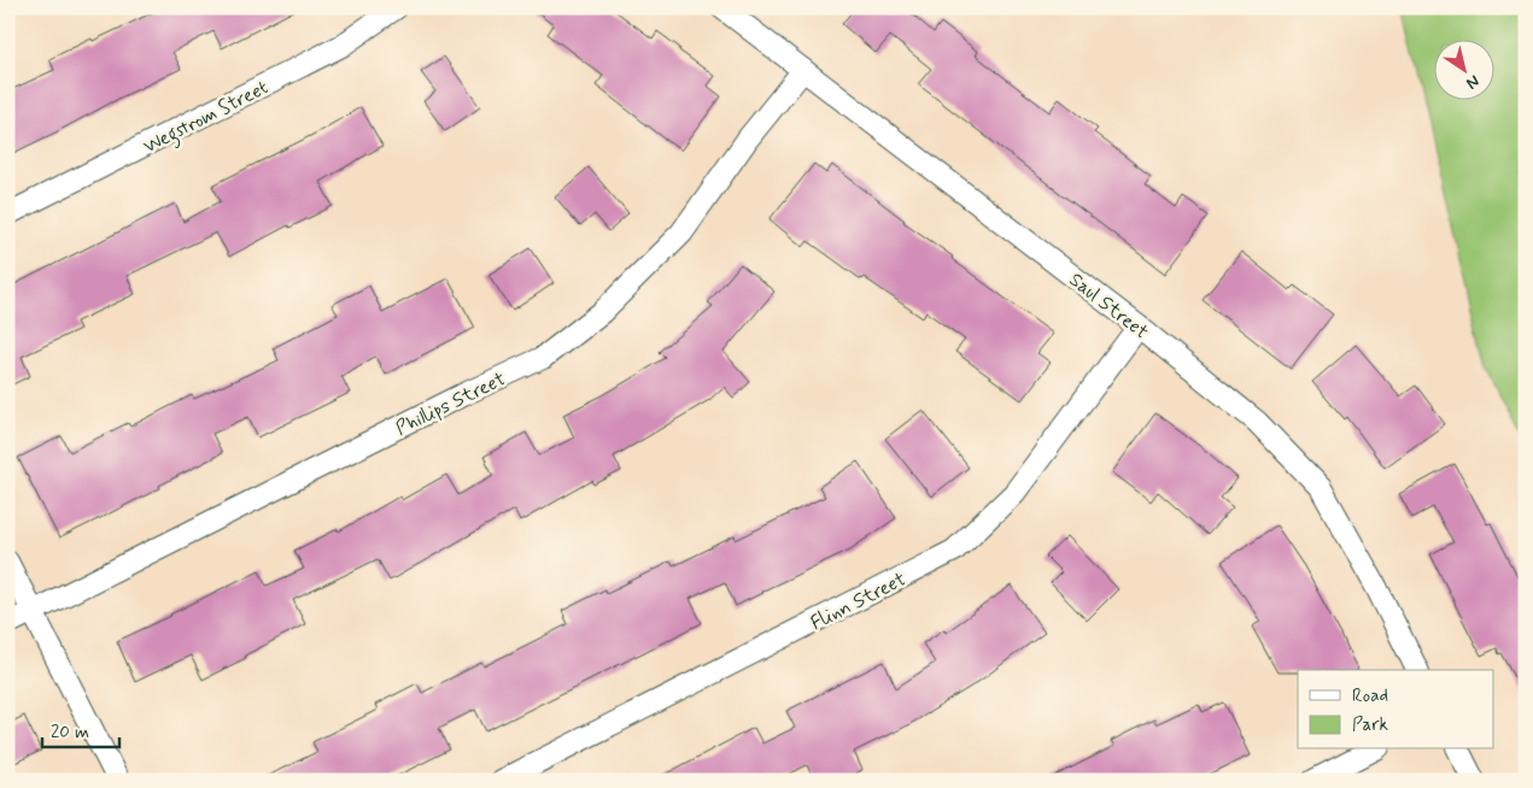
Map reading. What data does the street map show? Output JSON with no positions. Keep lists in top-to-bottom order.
{
  "streets": {
    "street": [
      "Wegstrom Street",
      "Saul Street",
      "Phillips Street",
      "Flinn Street"
    ]
  },
  "crossings": [
    ["Saul Street", "Phillips Street"],
    ["Saul Street", "Flinn Street"]
  ],
  "legend": ["Road", "Park"],
  "scale_bar": "20 m",
  "north": "bottom right"
}
